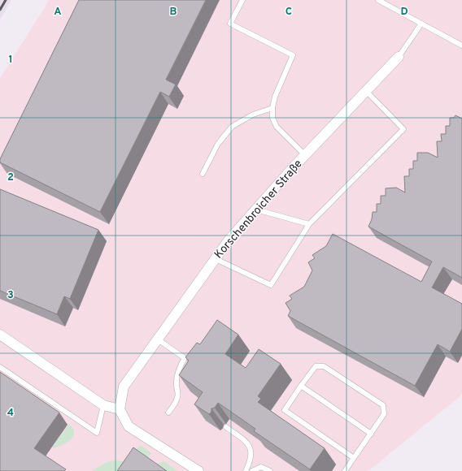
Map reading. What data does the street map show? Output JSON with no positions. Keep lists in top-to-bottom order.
{
  "streets": {
    "street": ["Korschenbroicher Straße"]
  },
  "grid": {
    "columns": [
      "A",
      "B",
      "C",
      "D"
    ],
    "rows": [
      "1",
      "2",
      "3",
      "4"
    ]
  }
}
